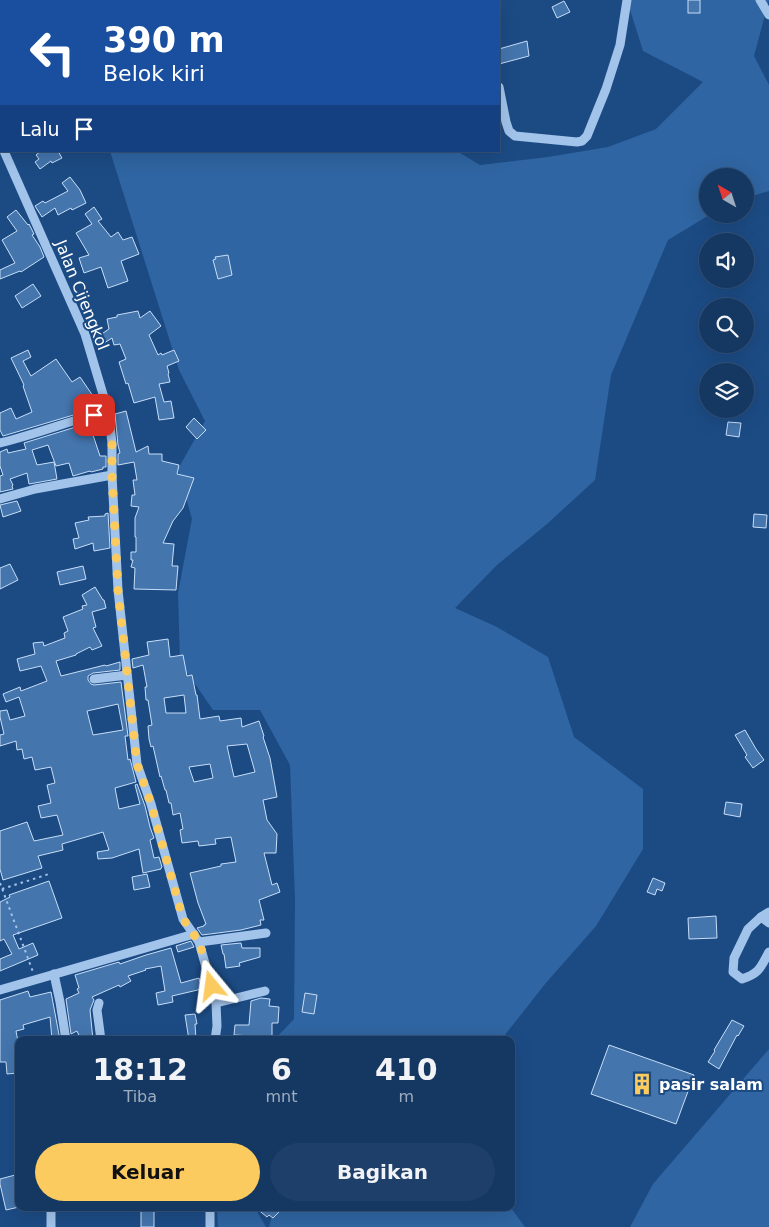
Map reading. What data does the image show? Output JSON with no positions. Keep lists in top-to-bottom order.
{
  "streets": {
    "street": ["Jalan Cijengkol"]
  },
  "places": {
    "building": ["pasir salam"]
  },
  "north": "top left",
  "page": {
    "turn": ["390 m", "Belok kiri"],
    "then": "Lalu",
    "eta": [
      "18:12",
      "Tiba",
      "6",
      "mnt",
      "410",
      "m"
    ],
    "buttons": ["Keluar", "Bagikan"]
  }
}
